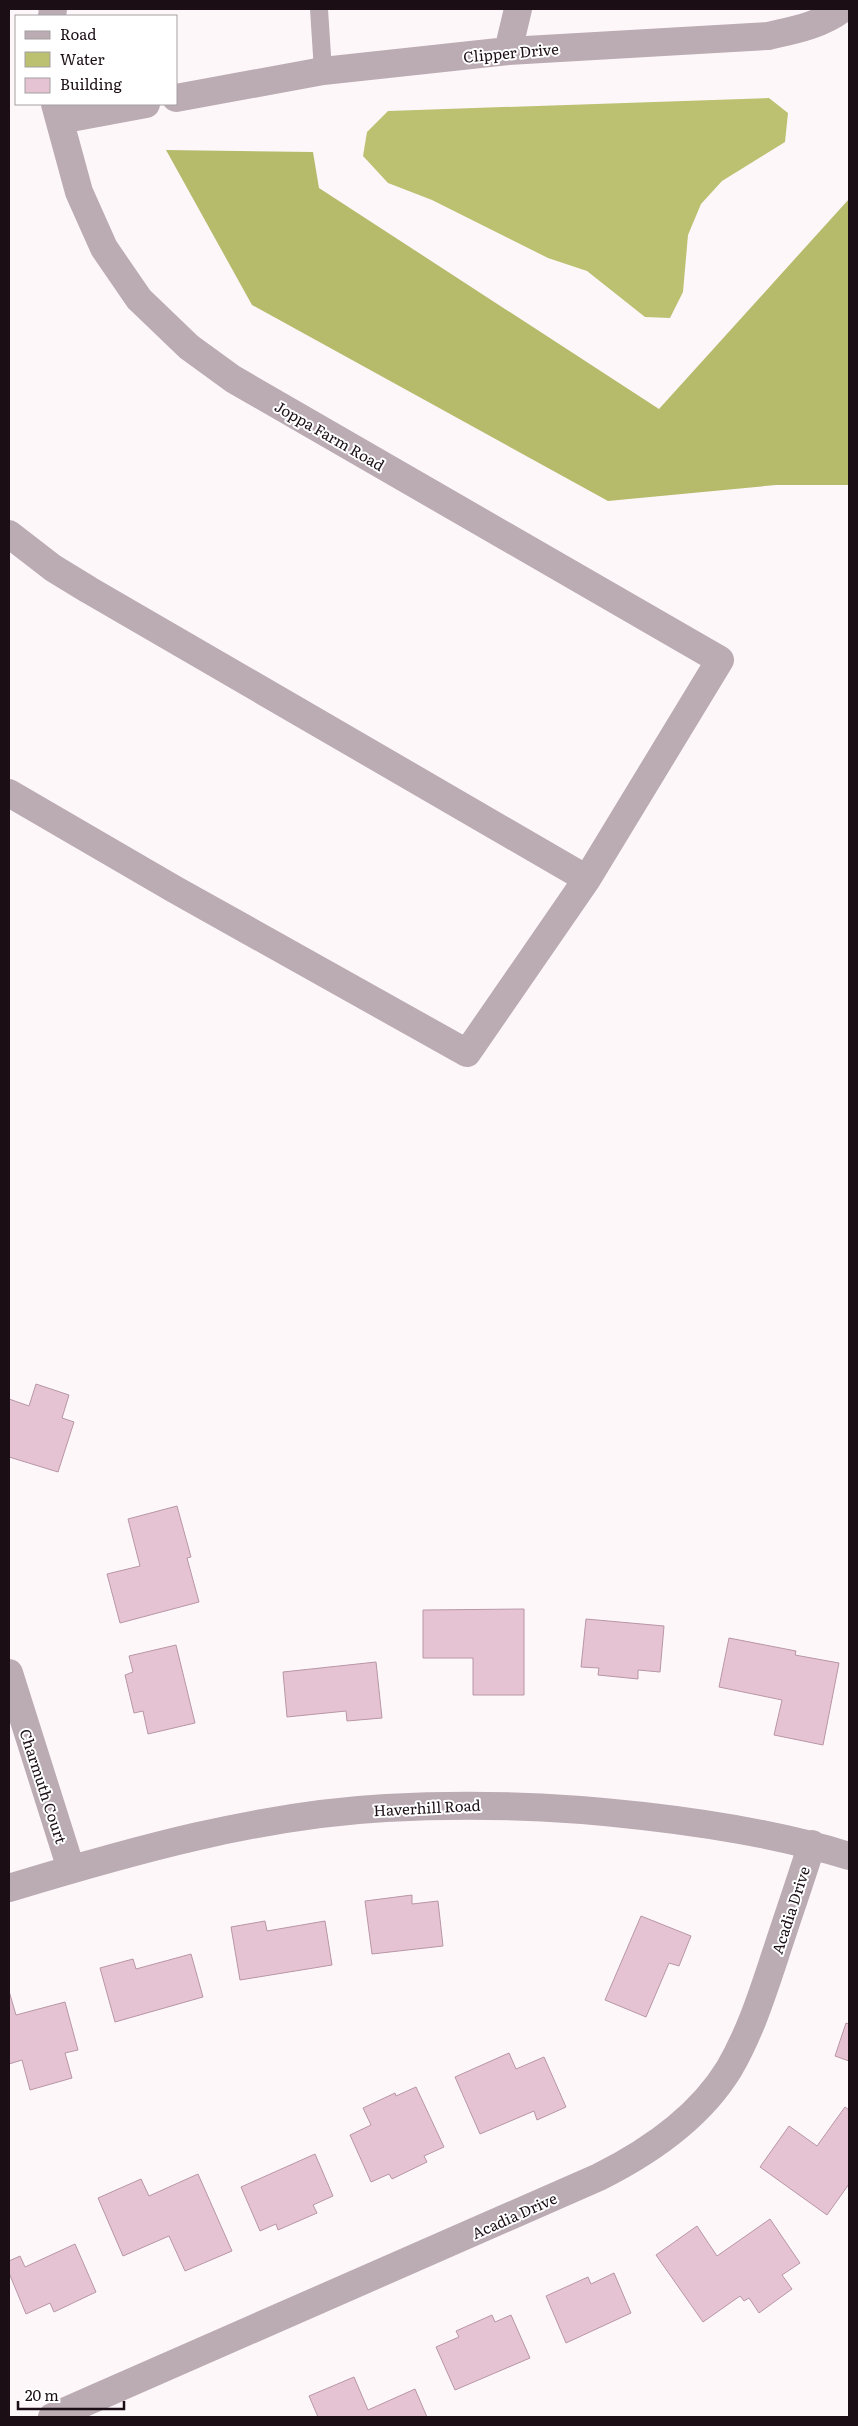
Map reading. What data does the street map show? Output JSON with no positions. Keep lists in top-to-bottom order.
{
  "streets": {
    "street": [
      "Clipper Drive",
      "Joppa Farm Road",
      "Charmuth Court",
      "Haverhill Road",
      "Acadia Drive"
    ]
  },
  "crossings": [
    ["Charmuth Court", "Haverhill Road"],
    ["Haverhill Road", "Acadia Drive"]
  ],
  "legend": ["Road", "Water", "Building"],
  "scale_bar": "20 m"
}
